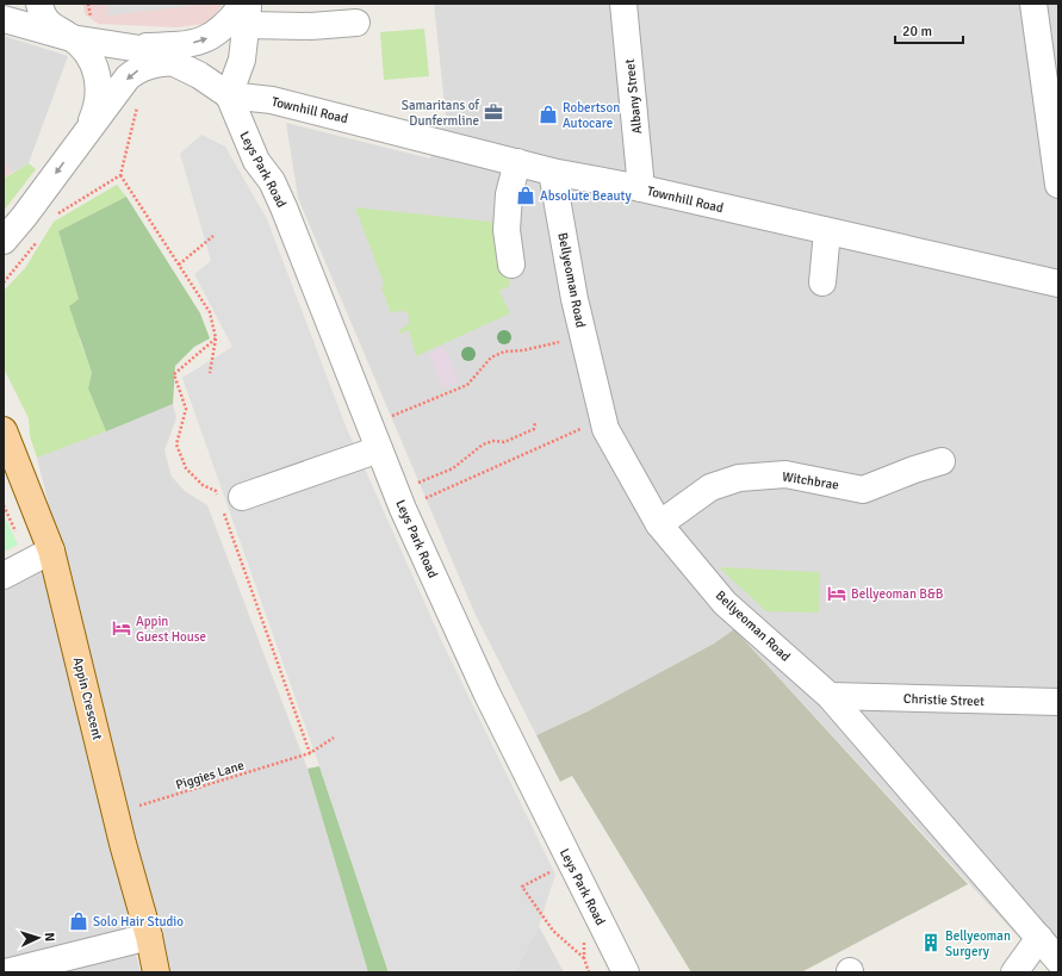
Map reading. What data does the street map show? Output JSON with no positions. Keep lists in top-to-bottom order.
{
  "streets": {
    "main road": ["Appin Crescent"],
    "street": [
      "Albany Street",
      "Townhill Road",
      "Leys Park Road",
      "Bellyeoman Road",
      "Witchbrae",
      "Christie Street"
    ],
    "path": ["Piggies Lane"]
  },
  "crossings": [
    ["Albany Street", "Townhill Road"],
    ["Townhill Road", "Leys Park Road"],
    ["Townhill Road", "Bellyeoman Road"],
    ["Bellyeoman Road", "Witchbrae"],
    ["Bellyeoman Road", "Christie Street"],
    ["Appin Crescent", "Piggies Lane"]
  ],
  "places": {
    "office": ["Samaritans of Dunfermline"],
    "shop": ["Robertson Autocare", "Absolute Beauty", "Solo Hair Studio"],
    "hotel": ["Bellyeoman B&B", "Appin Guest House"],
    "building": ["Bellyeoman Surgery"]
  },
  "scale_bar": "20 m",
  "north": "right"
}
